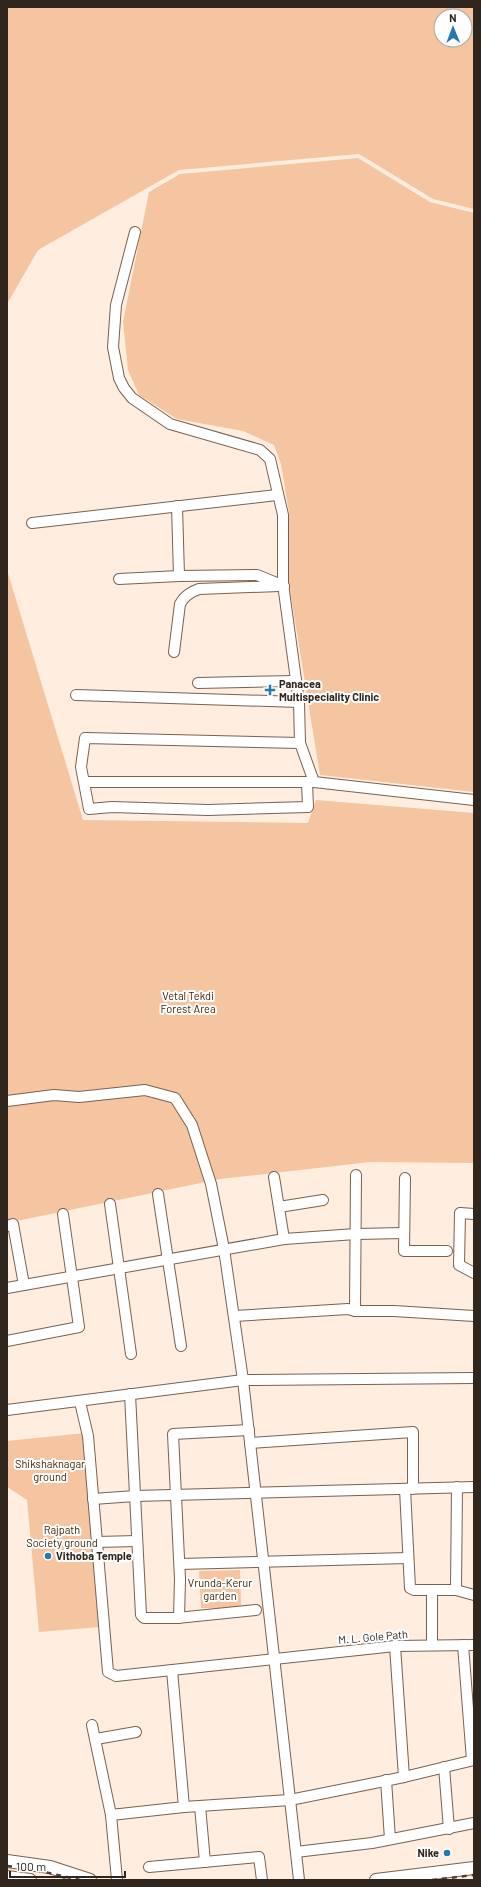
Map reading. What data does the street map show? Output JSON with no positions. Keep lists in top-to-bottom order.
{
  "streets": {
    "street": ["M. L. Gole Path"]
  },
  "parks": [
    "Vetal Tekdi Forest Area",
    "Shikshaknagar ground",
    "Rajpath Society ground",
    "Vrunda-Kerur garden"
  ],
  "places": {
    "health": ["Panacea Multispeciality Clinic"],
    "other": ["Vithoba Temple", "Nike"]
  },
  "scale_bar": "100 m",
  "north": "top"
}
